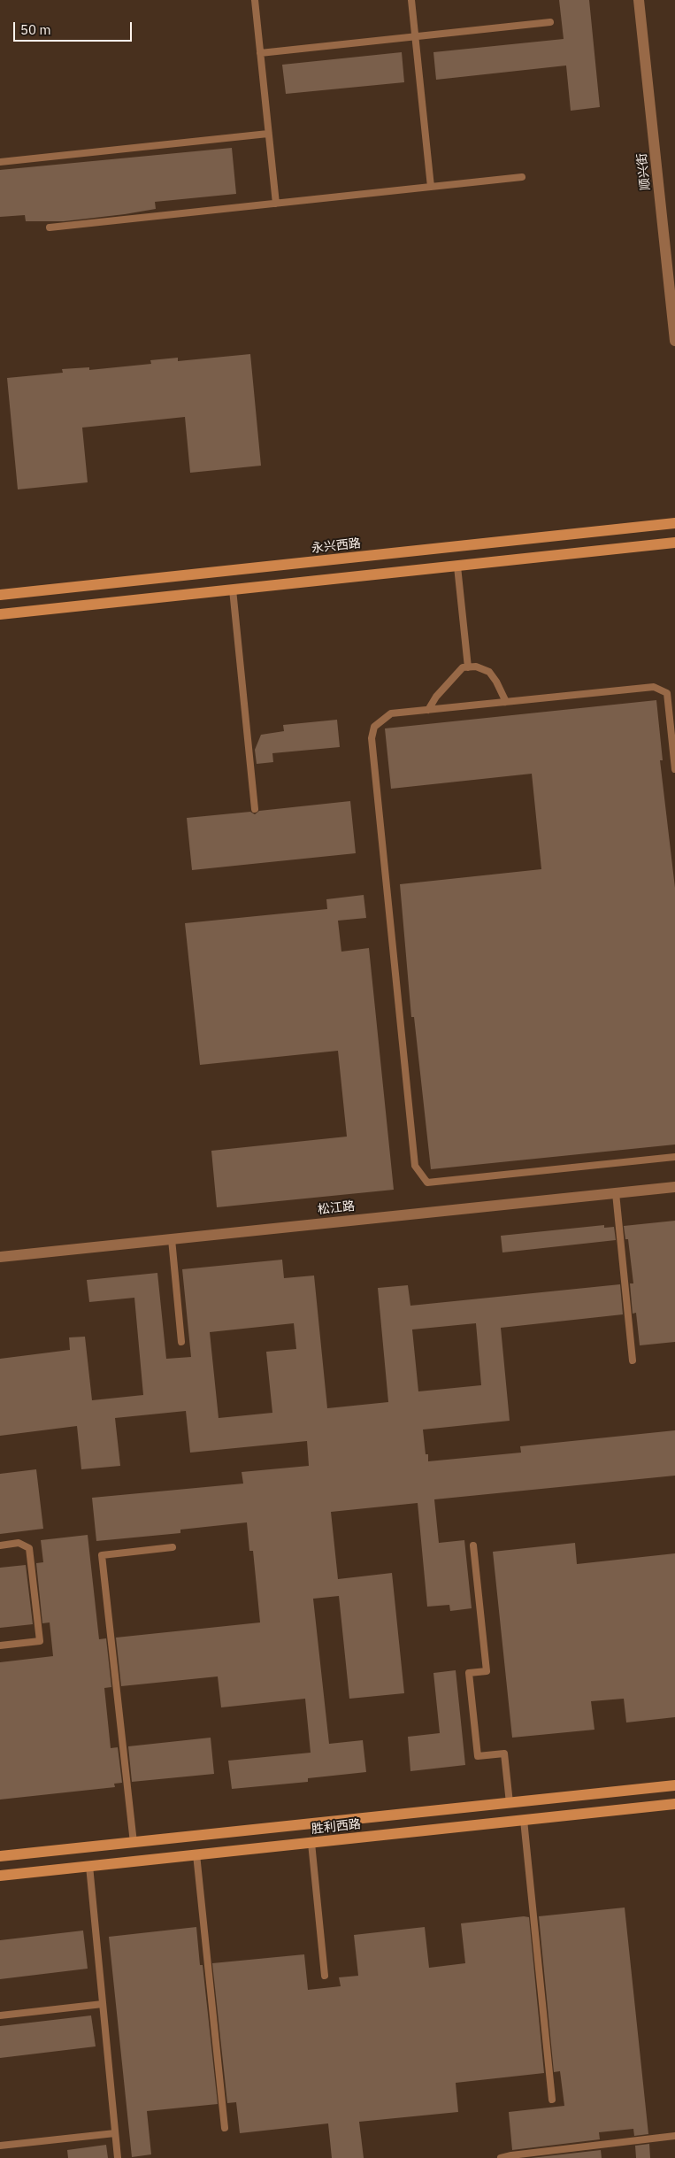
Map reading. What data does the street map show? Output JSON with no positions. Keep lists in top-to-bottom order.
{
  "streets": {
    "main road": ["永兴西路", "胜利西路"],
    "street": ["顺兴街", "松江路"]
  },
  "scale_bar": "50 m"
}
